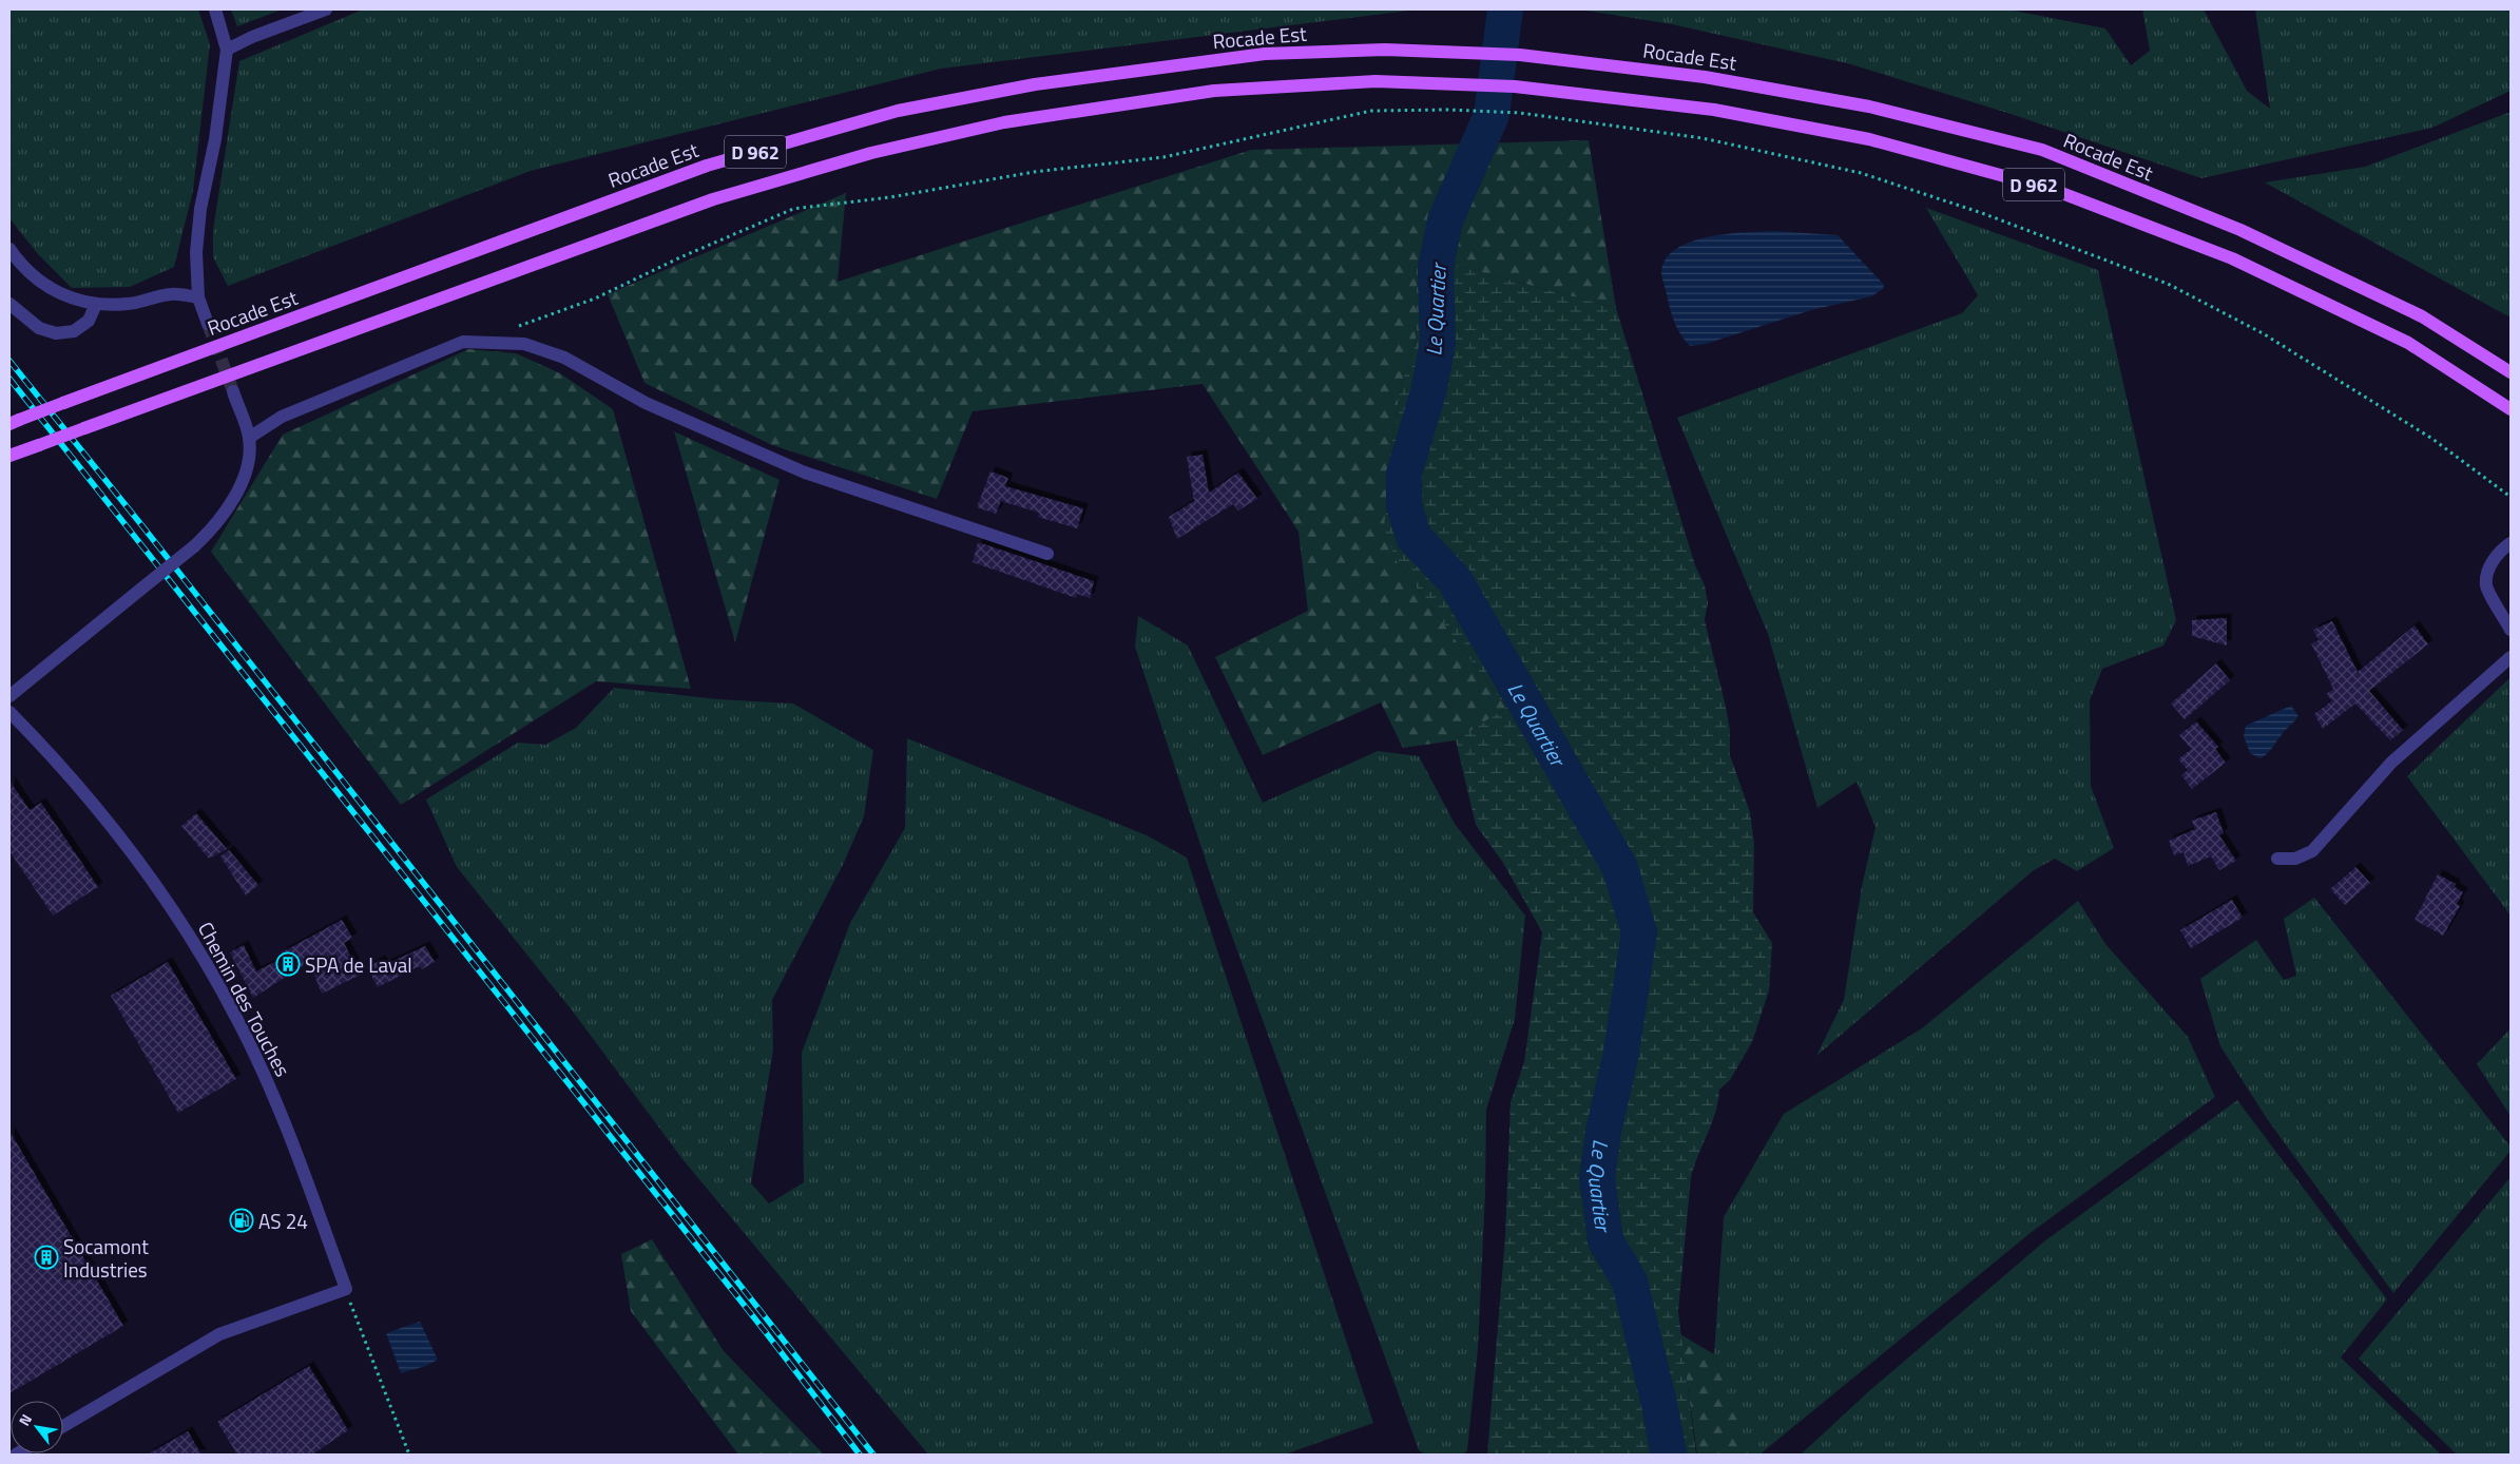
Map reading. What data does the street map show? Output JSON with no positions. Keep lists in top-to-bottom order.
{
  "streets": {
    "main road": ["Rocade Est", "D 962"],
    "street": ["Chemin des Touches"]
  },
  "water": ["Le Quartier"],
  "places": {
    "building": ["SPA de Laval", "Socamont Industries"],
    "fuel station": ["AS 24"]
  },
  "north": "top left"
}
